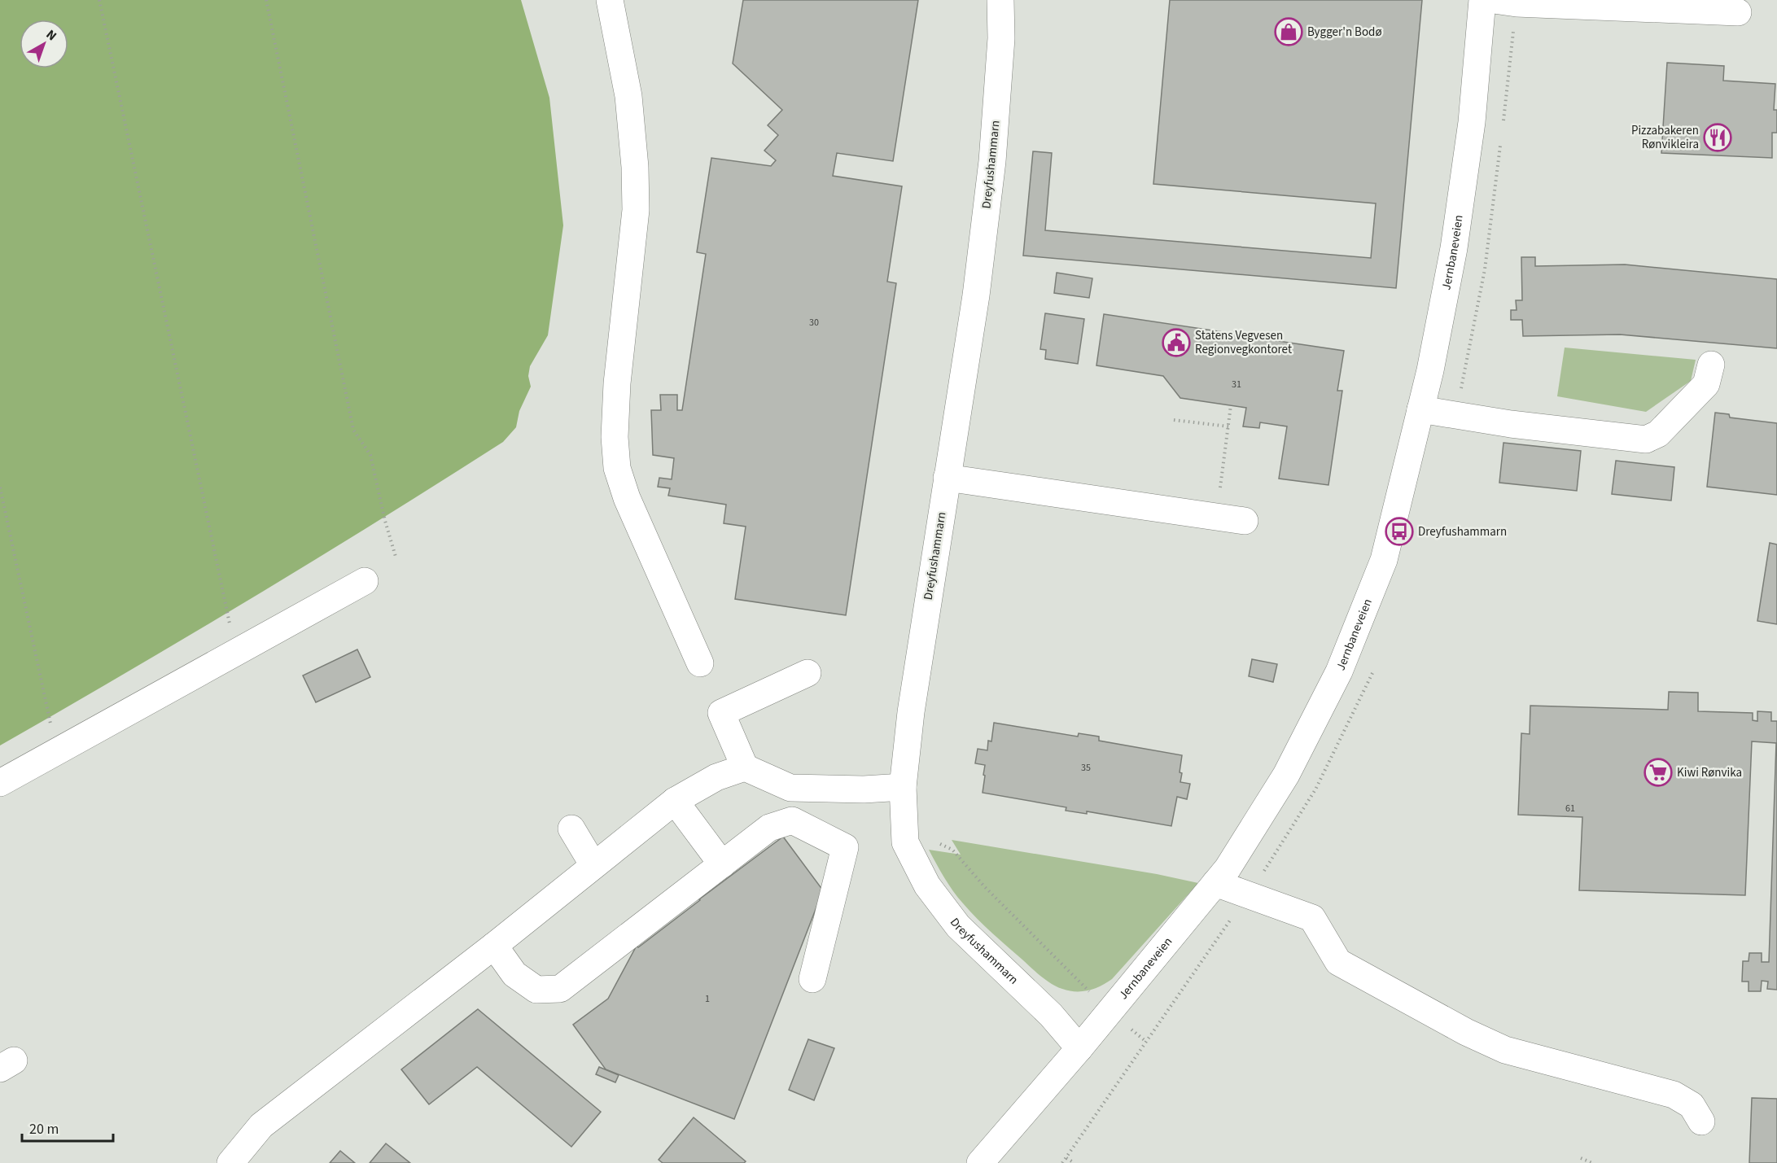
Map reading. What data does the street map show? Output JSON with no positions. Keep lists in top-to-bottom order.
{
  "streets": {
    "street": ["Dreyfushammarn", "Jernbaneveien"]
  },
  "crossings": [
    ["Dreyfushammarn", "Jernbaneveien"]
  ],
  "places": {
    "shop": ["Bygger'n Bodø"],
    "restaurant": ["Pizzabakeren Rønvikleira"],
    "public building": ["Statens Vegvesen Regionvegkontoret"],
    "bus stop": ["Dreyfushammarn"],
    "supermarket": ["Kiwi Rønvika"]
  },
  "house_numbers": [
    "30",
    "31",
    "35",
    "61",
    "1"
  ],
  "scale_bar": "20 m",
  "north": "top right"
}
